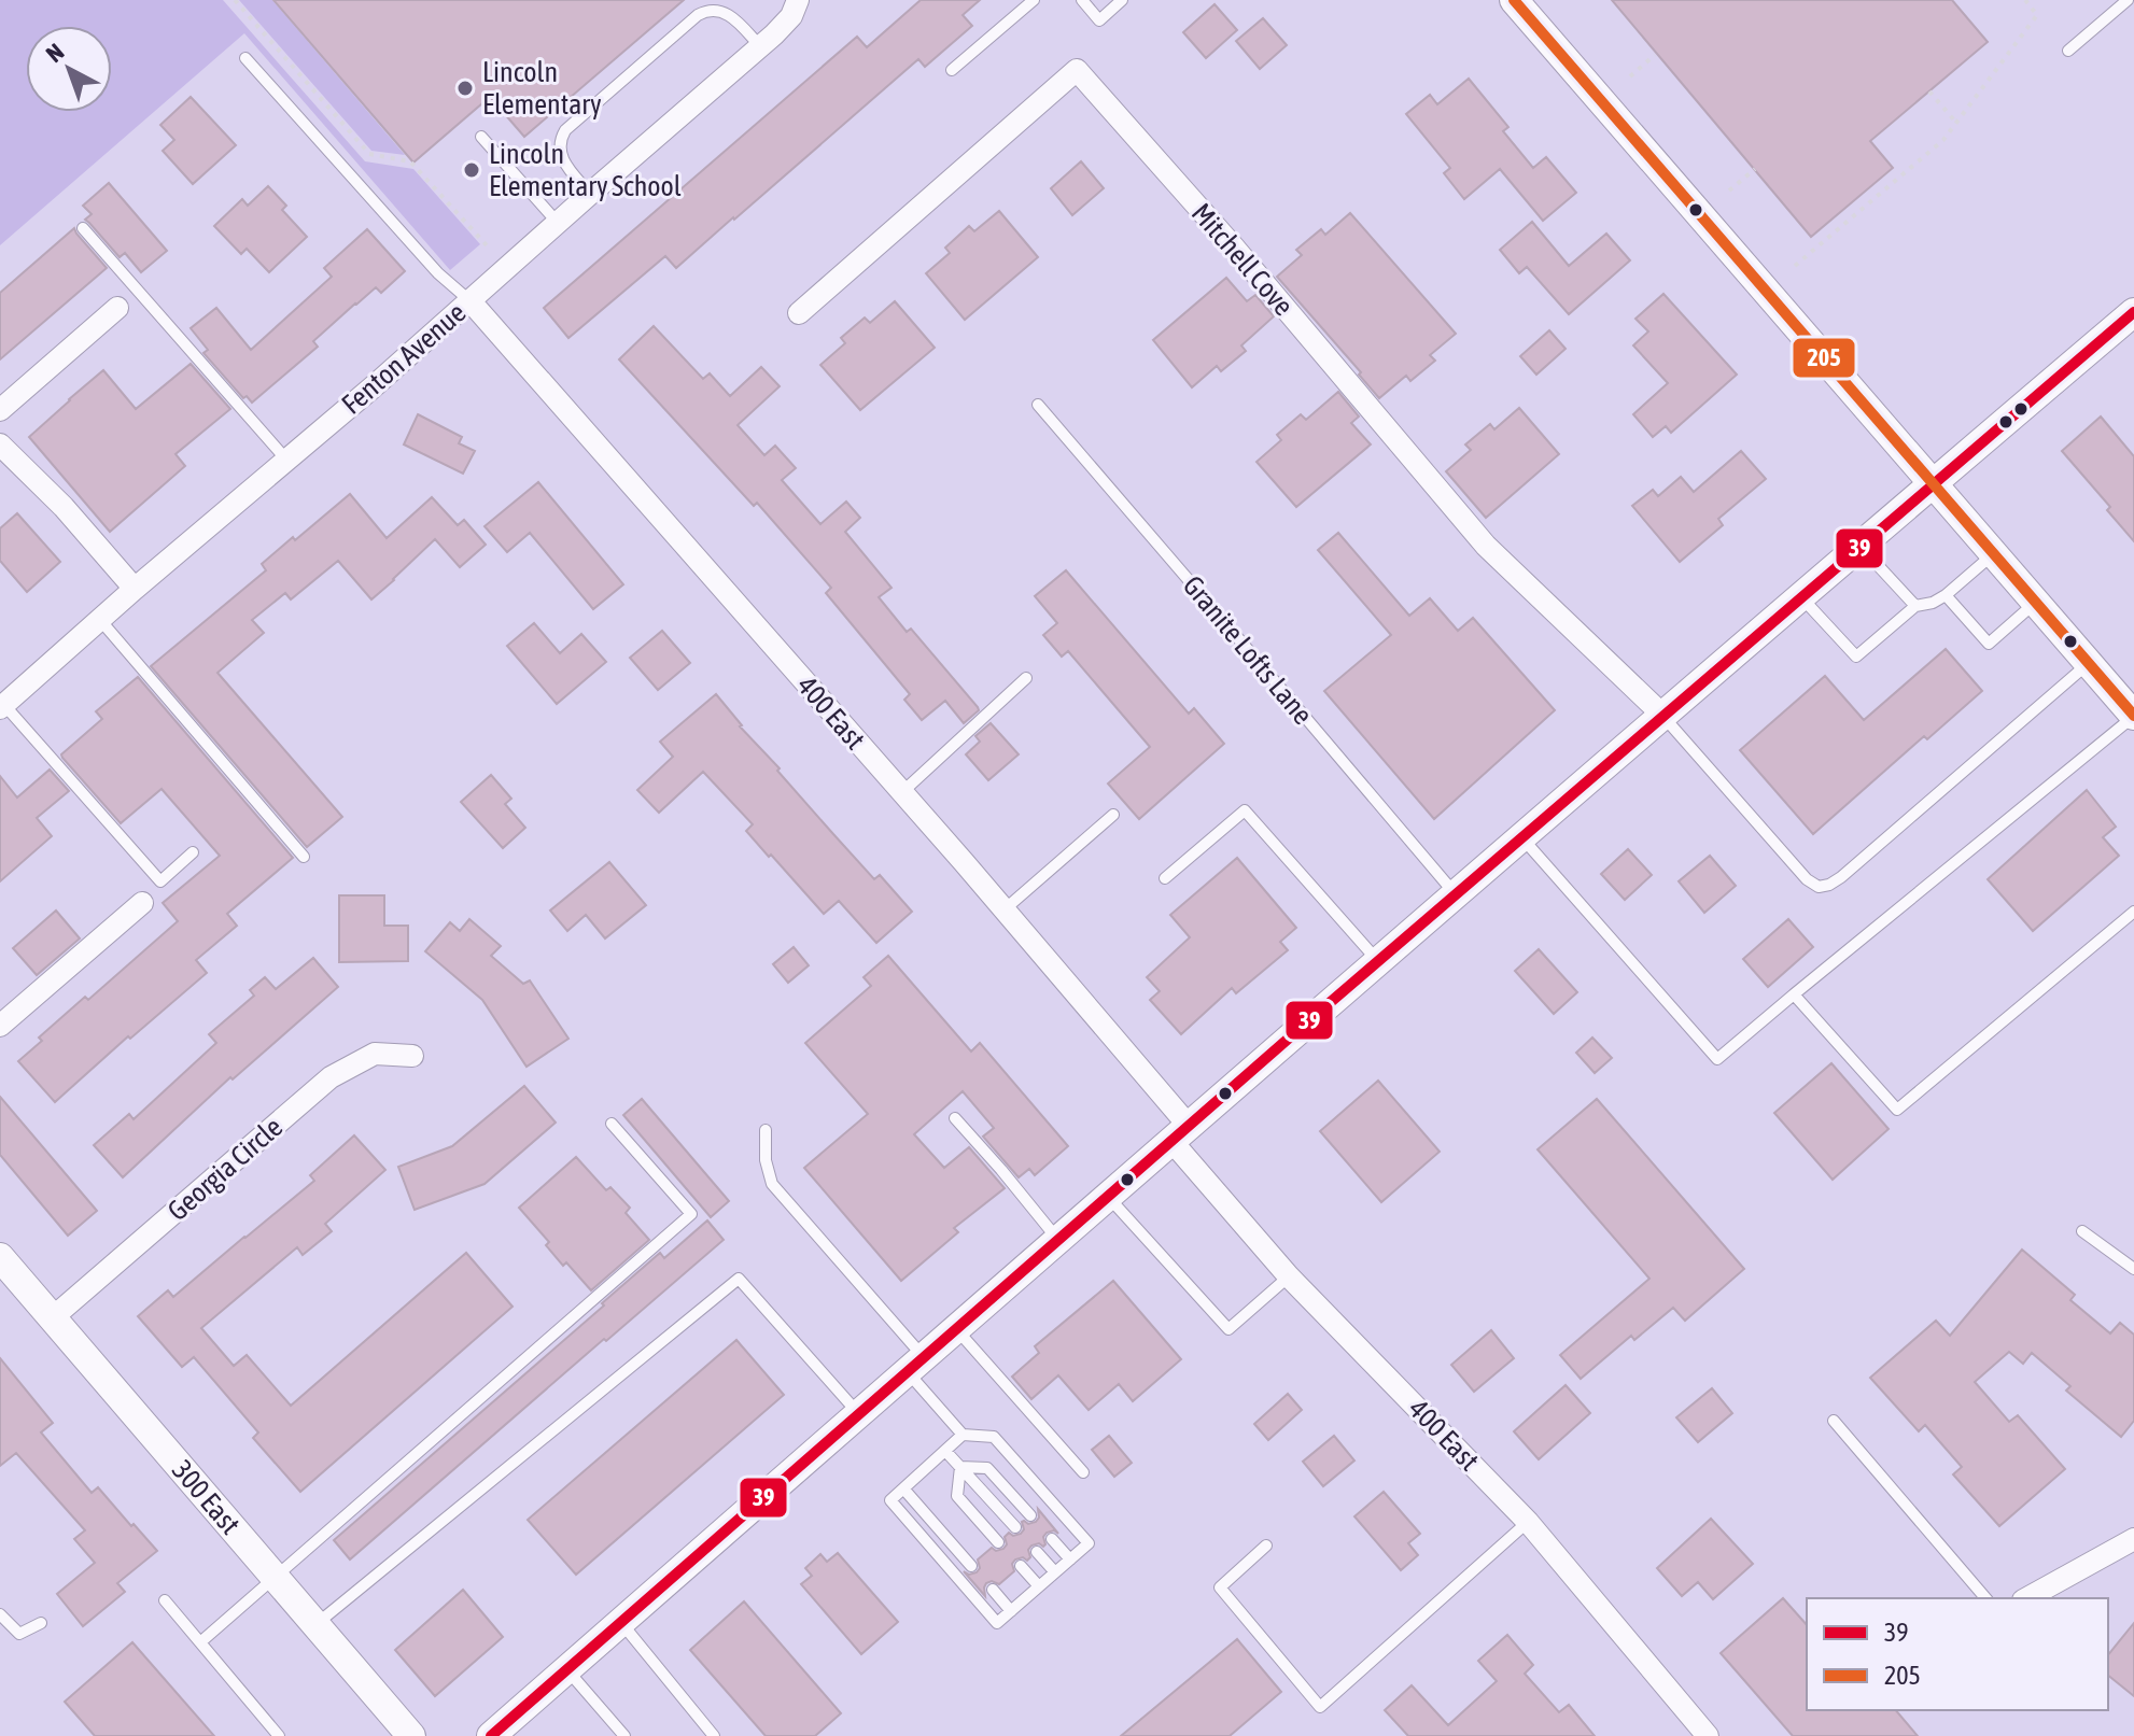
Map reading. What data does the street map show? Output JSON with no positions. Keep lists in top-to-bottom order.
{
  "streets": {
    "main road": ["300 East"],
    "street": [
      "Mitchell Cove",
      "Fenton Avenue",
      "400 East",
      "Georgia Circle"
    ],
    "lane": ["Granite Lofts Lane"]
  },
  "crossings": [
    ["Fenton Avenue", "400 East"],
    ["Georgia Circle", "300 East"]
  ],
  "places": ["Lincoln Elementary", "Lincoln Elementary School"],
  "lines": ["transit line 205", "transit line 39"],
  "legend": ["39", "205"],
  "north": "top left"
}
